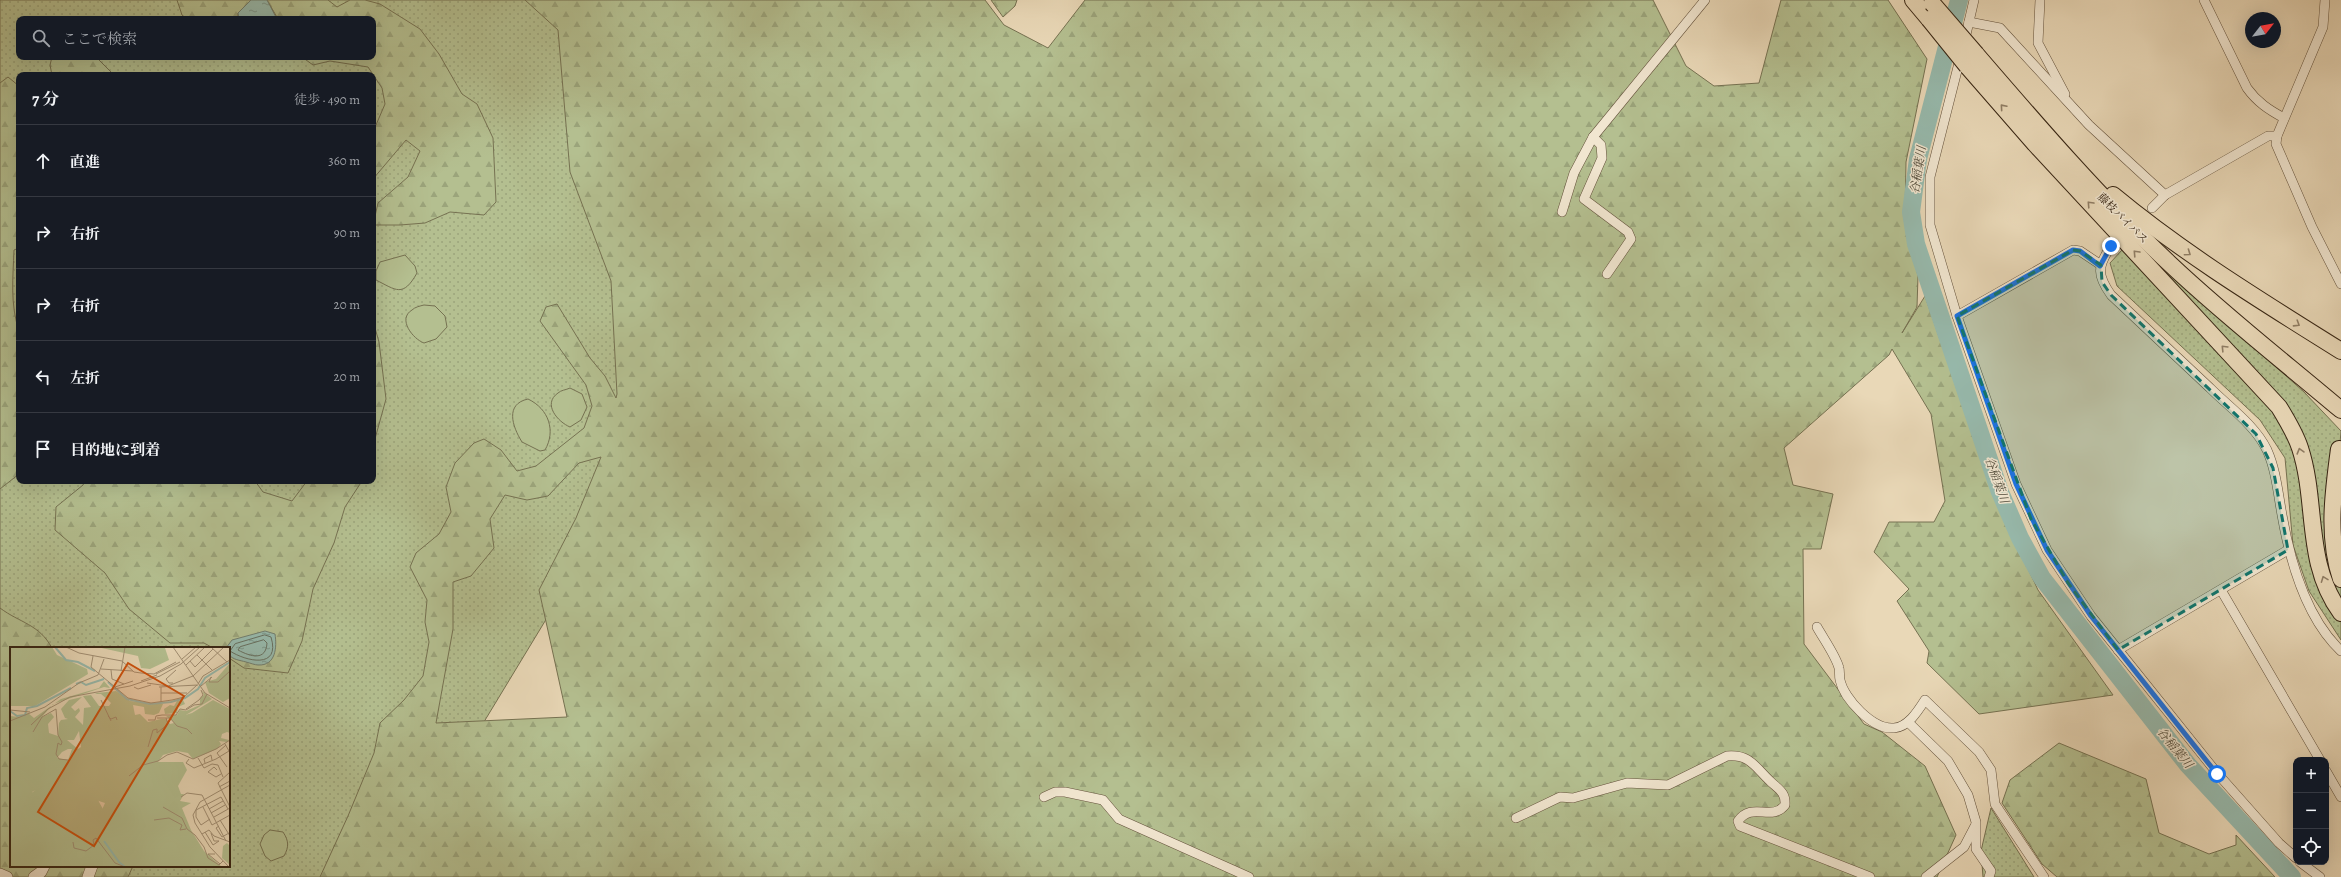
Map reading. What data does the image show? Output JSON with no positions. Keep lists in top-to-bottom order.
{
  "streets": {
    "highway": ["藤枝バイパス"]
  },
  "water": ["谷稲葉川"],
  "north": "top right",
  "page": {
    "search": "ここで検索",
    "heading": ["7 分", "徒歩 · 490 m"],
    "list": [
      ["直進", "360 m"],
      ["右折", "90 m"],
      ["右折", "20 m"],
      ["左折", "20 m"],
      "目的地に到着"
    ],
    "map_buttons": ["+", "−"]
  }
}
